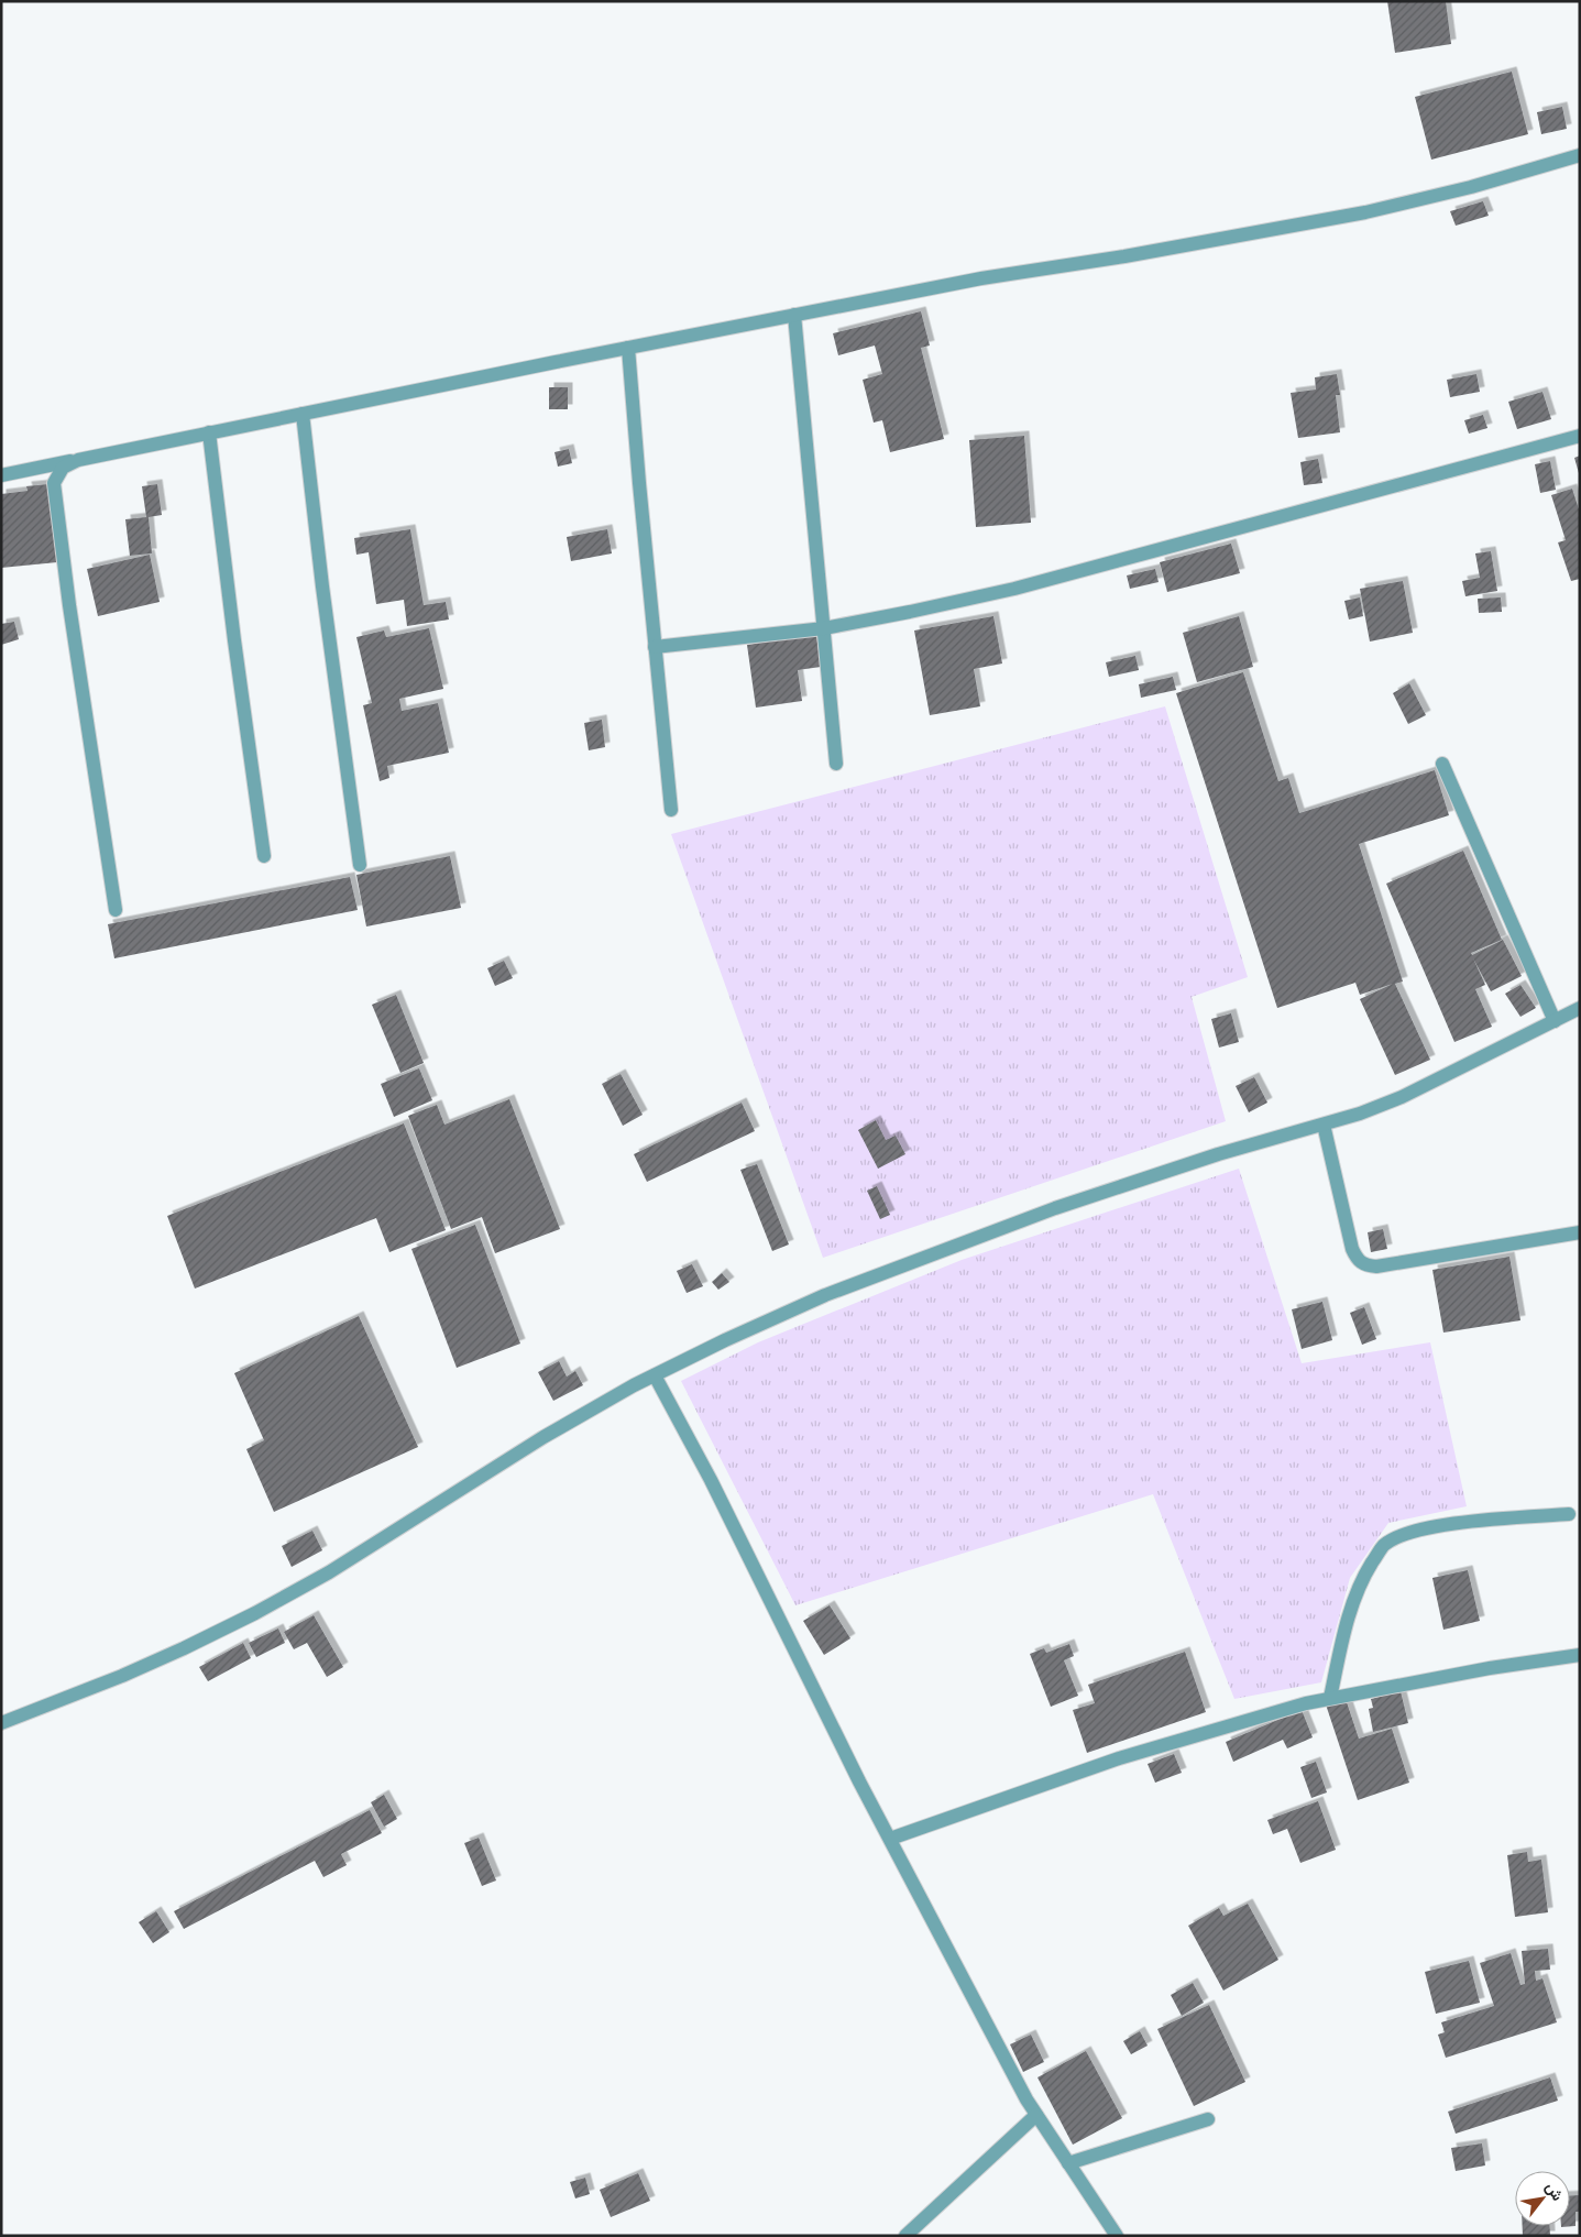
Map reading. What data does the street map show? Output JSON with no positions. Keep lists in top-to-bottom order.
{
  "north": "top right"
}
